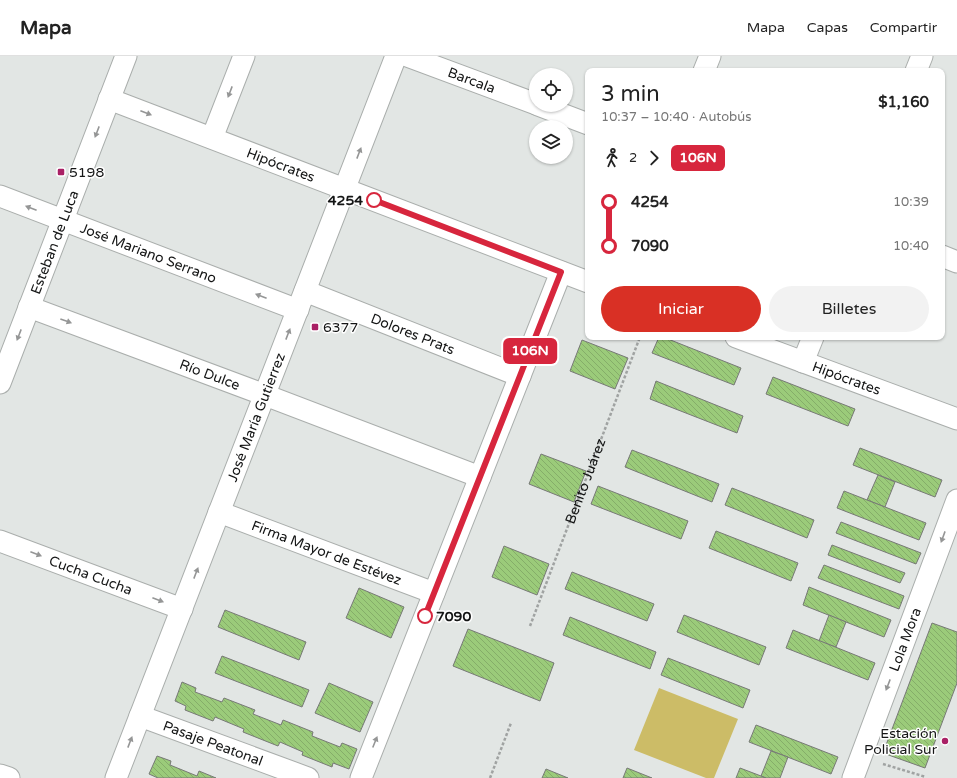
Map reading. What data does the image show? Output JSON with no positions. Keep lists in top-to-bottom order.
{
  "streets": {
    "street": [
      "Barcala",
      "Hipócrates",
      "Esteban de Luca",
      "José Mariano Serrano",
      "Dolores Prats",
      "Río Dulce",
      "José María Gutierrez",
      "Firma Mayor de Estévez",
      "Cucha Cucha",
      "Lola Mora",
      "Pasaje Peatonal"
    ],
    "path": ["Benito Juárez"]
  },
  "crossings": [
    ["Hipócrates", "Esteban de Luca"],
    ["Hipócrates", "José María Gutierrez"],
    ["Esteban de Luca", "José Mariano Serrano"],
    ["Esteban de Luca", "Río Dulce"],
    ["José Mariano Serrano", "Dolores Prats"],
    ["José Mariano Serrano", "José María Gutierrez"],
    ["Dolores Prats", "José María Gutierrez"],
    ["Río Dulce", "José María Gutierrez"],
    ["José María Gutierrez", "Firma Mayor de Estévez"],
    ["José María Gutierrez", "Cucha Cucha"],
    ["José María Gutierrez", "Pasaje Peatonal"]
  ],
  "one_way": [
    "Esteban de Luca",
    "José Mariano Serrano",
    "Río Dulce",
    "José María Gutierrez",
    "Cucha Cucha",
    "Lola Mora"
  ],
  "places": {
    "transit": ["5198", "6377"],
    "other": ["4254", "7090", "Estación Policial Sur"]
  },
  "lines": ["bus line 106N"],
  "page": {
    "header": "Mapa",
    "nav": ["Mapa", "Capas", "Compartir"],
    "on_map": "106N",
    "heading": ["3 min", "10:37 – 10:40 · Autobús", "$1,160"],
    "legs": ["2", "106N"],
    "list": [
      {
        "name": "4254",
        "value": "10:39"
      },
      {
        "name": "7090",
        "value": "10:40"
      }
    ],
    "buttons": ["Iniciar", "Billetes"]
  }
}
